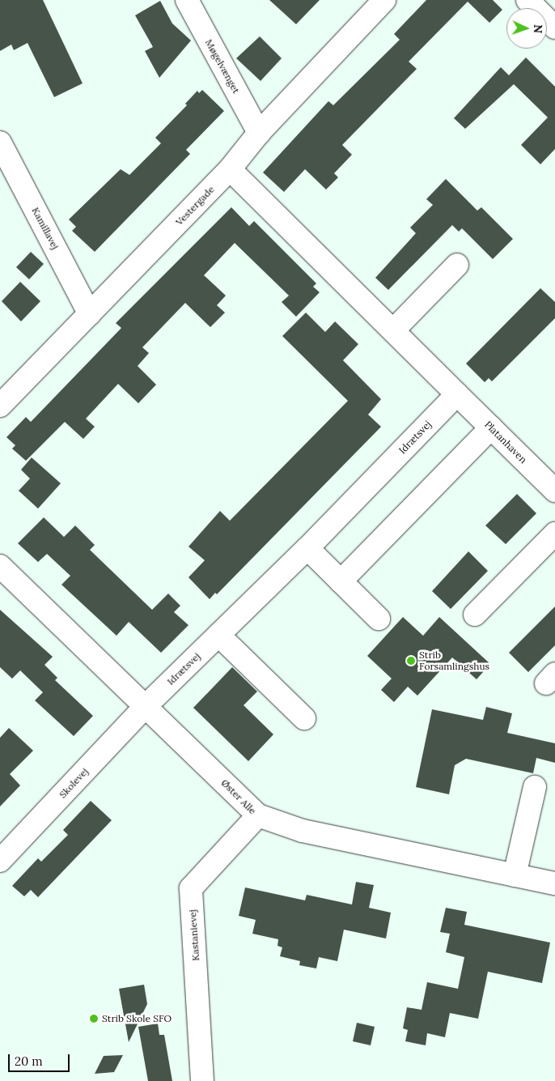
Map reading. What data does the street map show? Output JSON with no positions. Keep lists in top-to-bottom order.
{
  "streets": {
    "street": [
      "Møgelvænget",
      "Vestergade",
      "Kamillavej",
      "Idrætsvej",
      "Platanhaven",
      "Skolevej",
      "Øster Alle",
      "Kastanievej"
    ]
  },
  "crossings": [
    ["Møgelvænget", "Vestergade"],
    ["Vestergade", "Kamillavej"],
    ["Idrætsvej", "Platanhaven"],
    ["Idrætsvej", "Skolevej"],
    ["Idrætsvej", "Øster Alle"],
    ["Skolevej", "Øster Alle"],
    ["Øster Alle", "Kastanievej"]
  ],
  "places": ["Strib Forsamlingshus", "Strib Skole SFO"],
  "scale_bar": "20 m",
  "north": "right"
}
